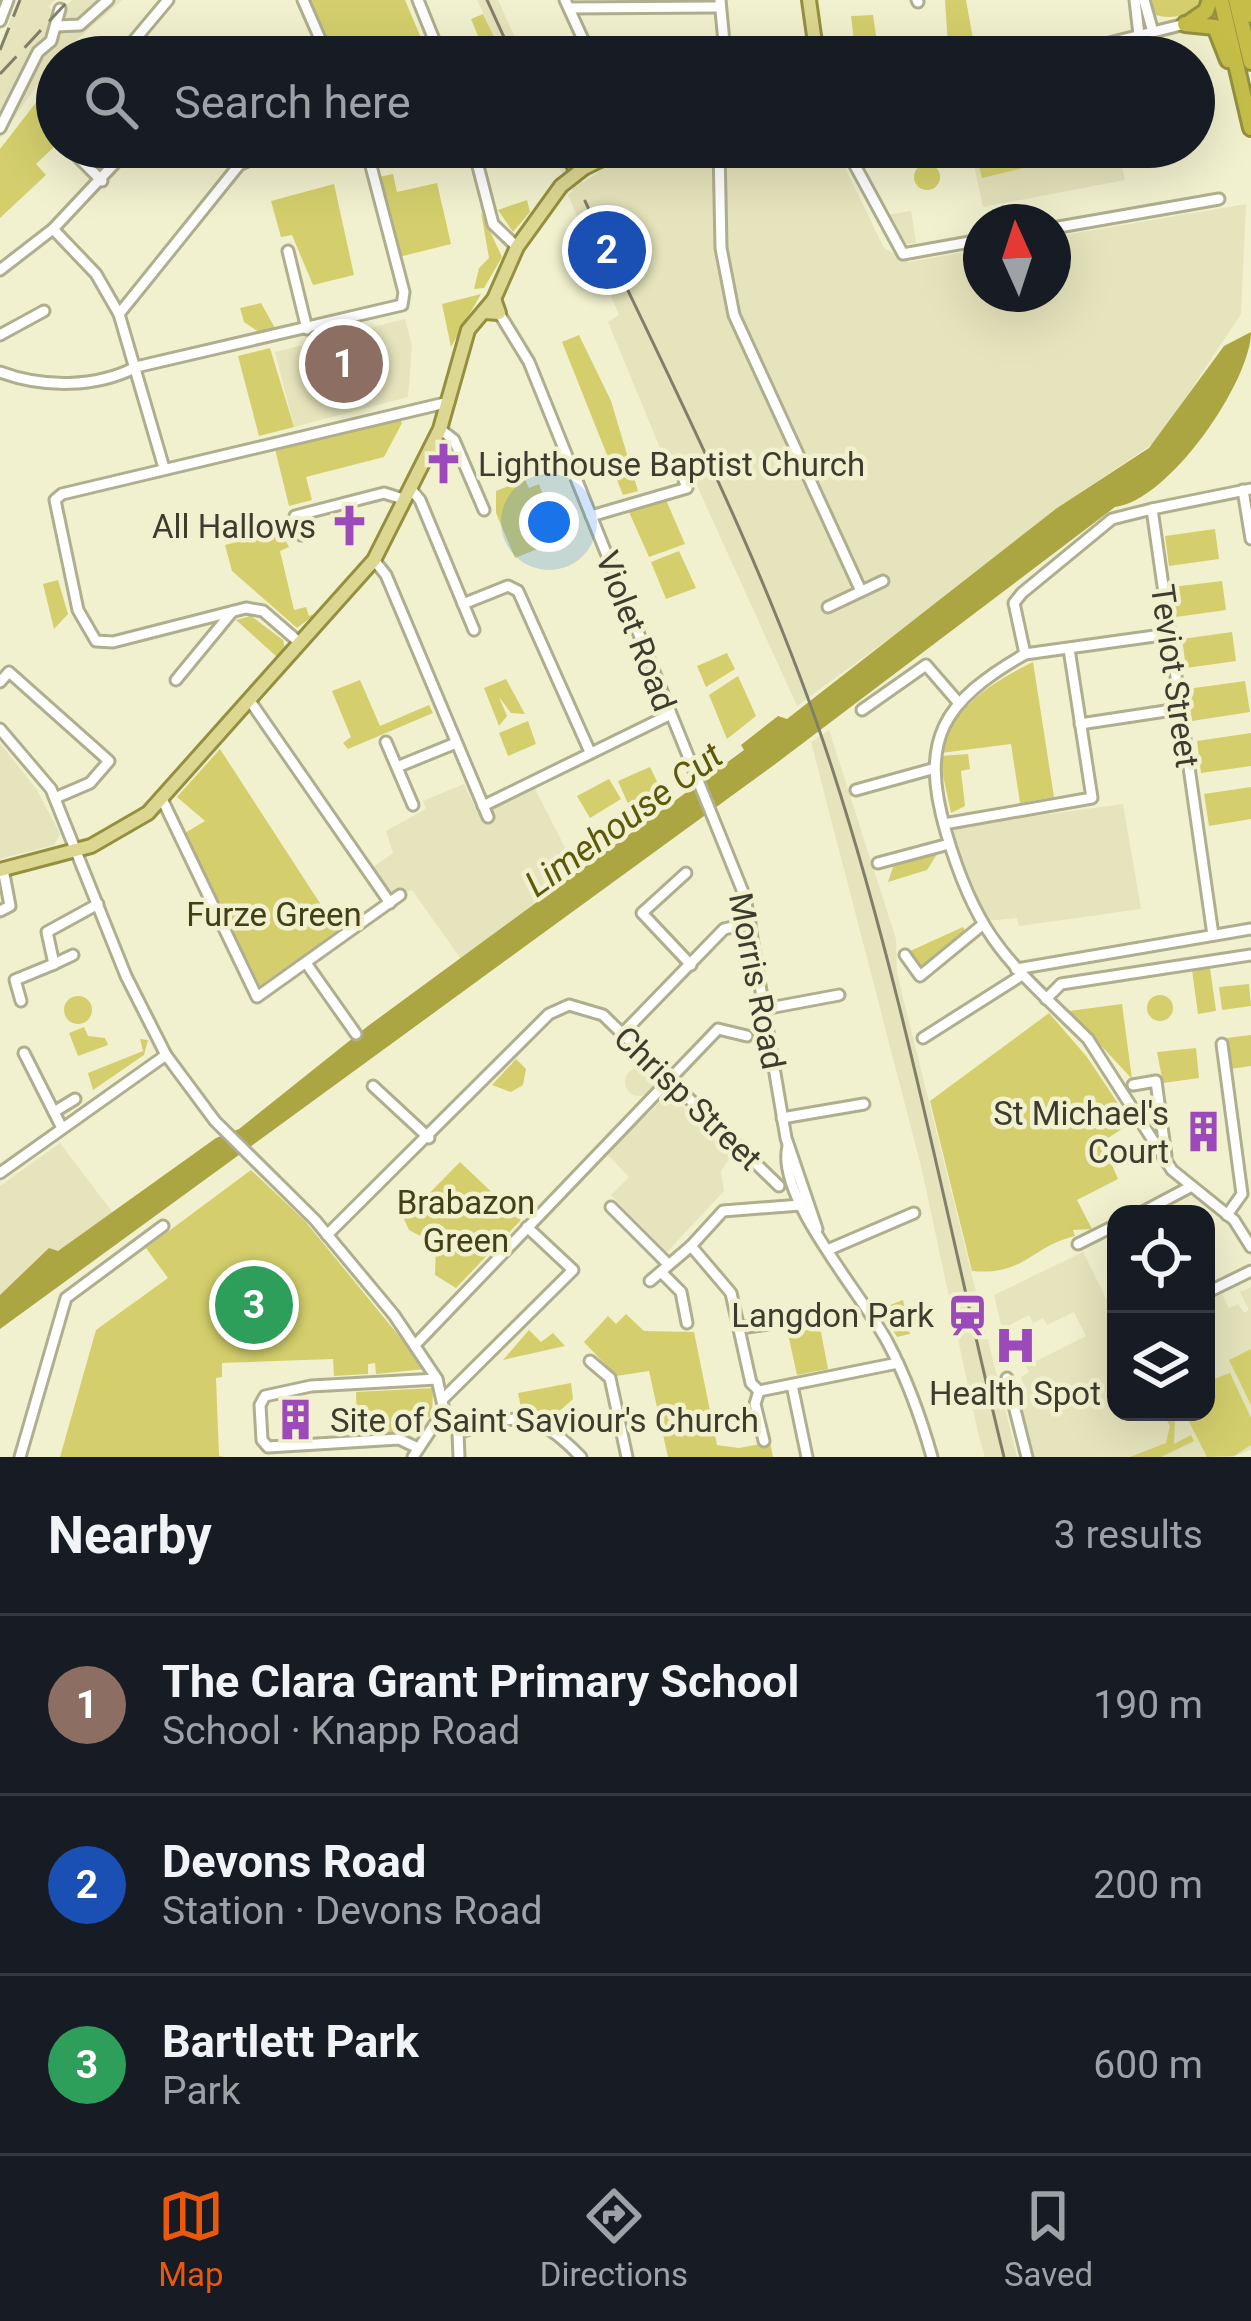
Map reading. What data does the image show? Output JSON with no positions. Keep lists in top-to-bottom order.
{
  "streets": {
    "street": [
      "Violet Road",
      "Teviot Street",
      "Morris Road",
      "Chrisp Street"
    ]
  },
  "crossings": [
    ["Violet Road", "Morris Road"],
    ["Morris Road", "Chrisp Street"]
  ],
  "water": ["Limehouse Cut"],
  "parks": ["Furze Green", "Brabazon Green"],
  "places": {
    "church": ["Lighthouse Baptist Church", "All Hallows"],
    "building": ["St Michael's Court", "Site of Saint Saviour's Church"],
    "station": ["Langdon Park"],
    "hospital": ["Health Spot"]
  },
  "north": "top",
  "page": {
    "search": "Search here",
    "pins": ["2", "1", "3"],
    "heading": ["Nearby", "3 results"],
    "list": [
      {
        "mark": "1",
        "name": "The Clara Grant Primary School",
        "note": "School · Knapp Road",
        "value": "190 m"
      },
      {
        "mark": "2",
        "name": "Devons Road",
        "note": "Station · Devons Road",
        "value": "200 m"
      },
      {
        "mark": "3",
        "name": "Bartlett Park",
        "note": "Park",
        "value": "600 m"
      }
    ],
    "nav": ["Map", "Directions", "Saved"]
  }
}
